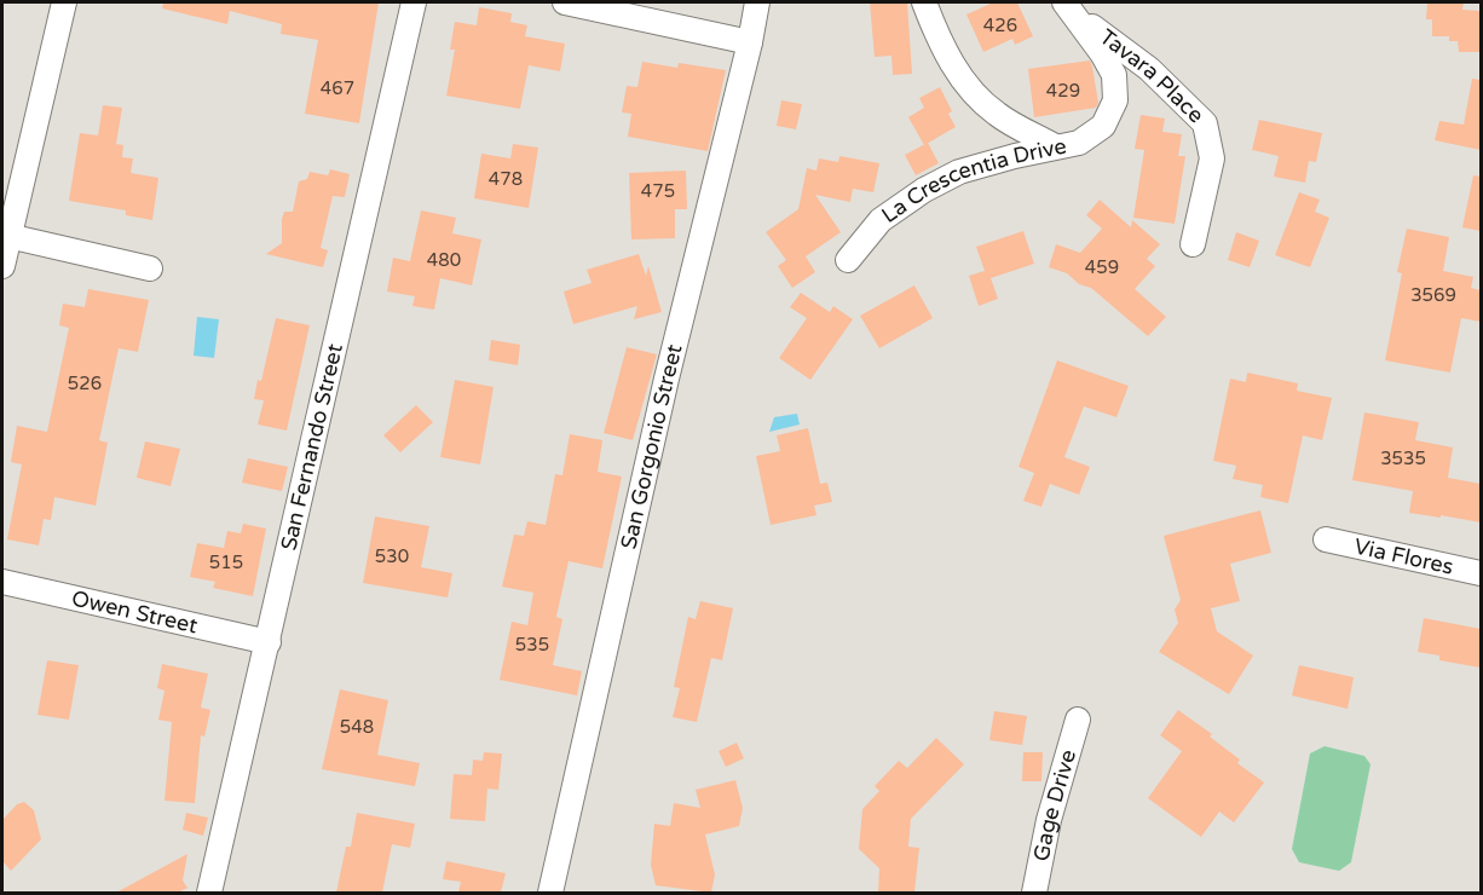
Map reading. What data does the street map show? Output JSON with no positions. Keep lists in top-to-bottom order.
{
  "streets": {
    "street": [
      "Tavara Place",
      "La Crescentia Drive",
      "San Fernando Street",
      "San Gorgonio Street",
      "Via Flores",
      "Owen Street",
      "Gage Drive"
    ]
  },
  "crossings": [
    ["Tavara Place", "La Crescentia Drive"],
    ["San Fernando Street", "Owen Street"]
  ],
  "house_numbers": [
    "426",
    "467",
    "429",
    "478",
    "475",
    "480",
    "459",
    "3569",
    "526",
    "3535",
    "530",
    "515",
    "535",
    "548"
  ]
}
